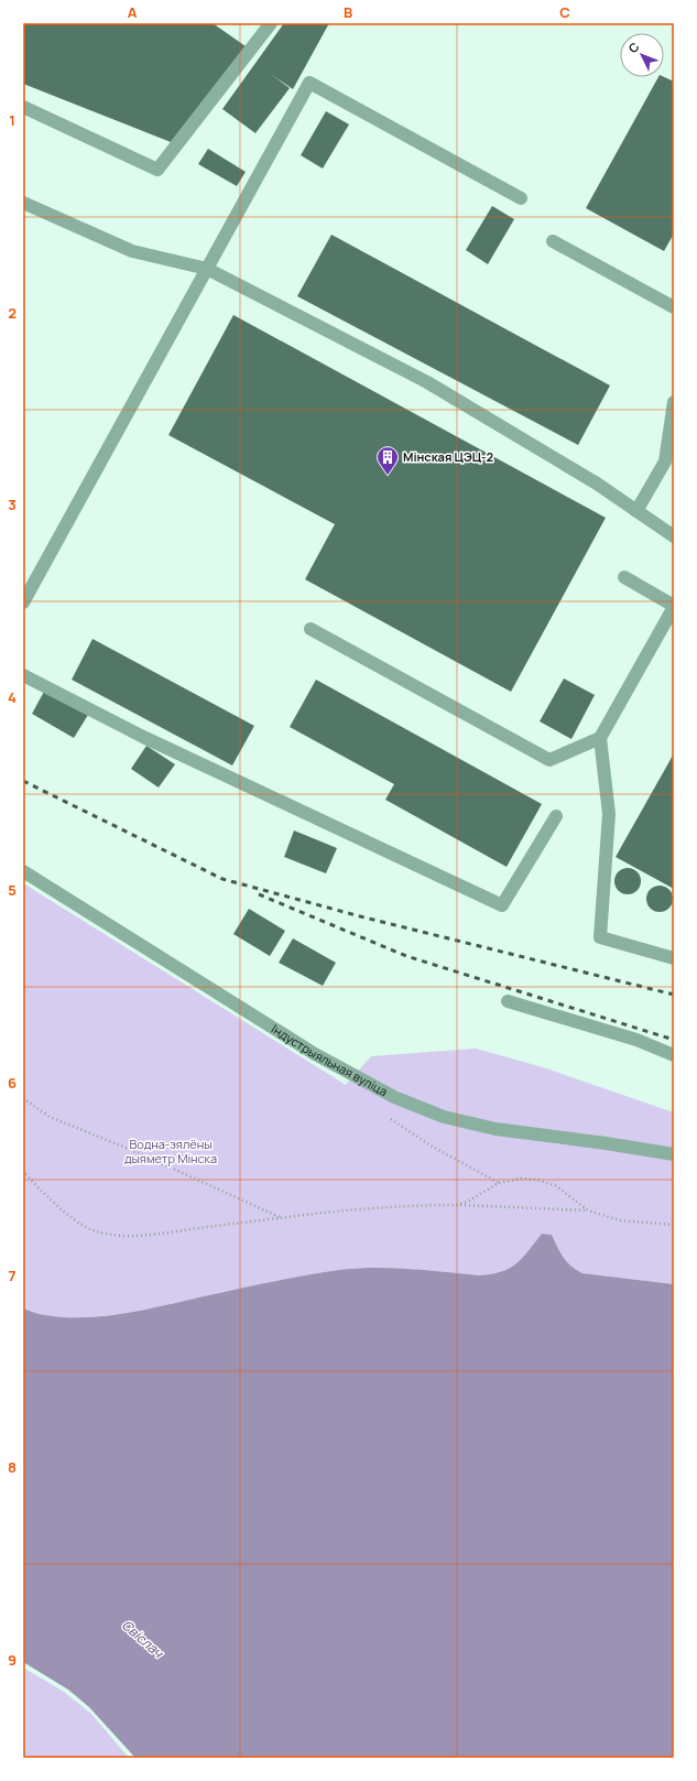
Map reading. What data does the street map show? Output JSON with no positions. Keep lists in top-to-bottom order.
{
  "streets": {
    "street": ["Індустрыяльная вуліца"]
  },
  "water": ["Свіслач"],
  "parks": ["Водна-зялёны дыяметр Мінска"],
  "places": {
    "building": ["Мінская ЦЭЦ-2"]
  },
  "north": "top left",
  "grid": {
    "columns": ["A", "B", "C"],
    "rows": [
      "1",
      "2",
      "3",
      "4",
      "5",
      "6",
      "7",
      "8",
      "9"
    ]
  }
}
